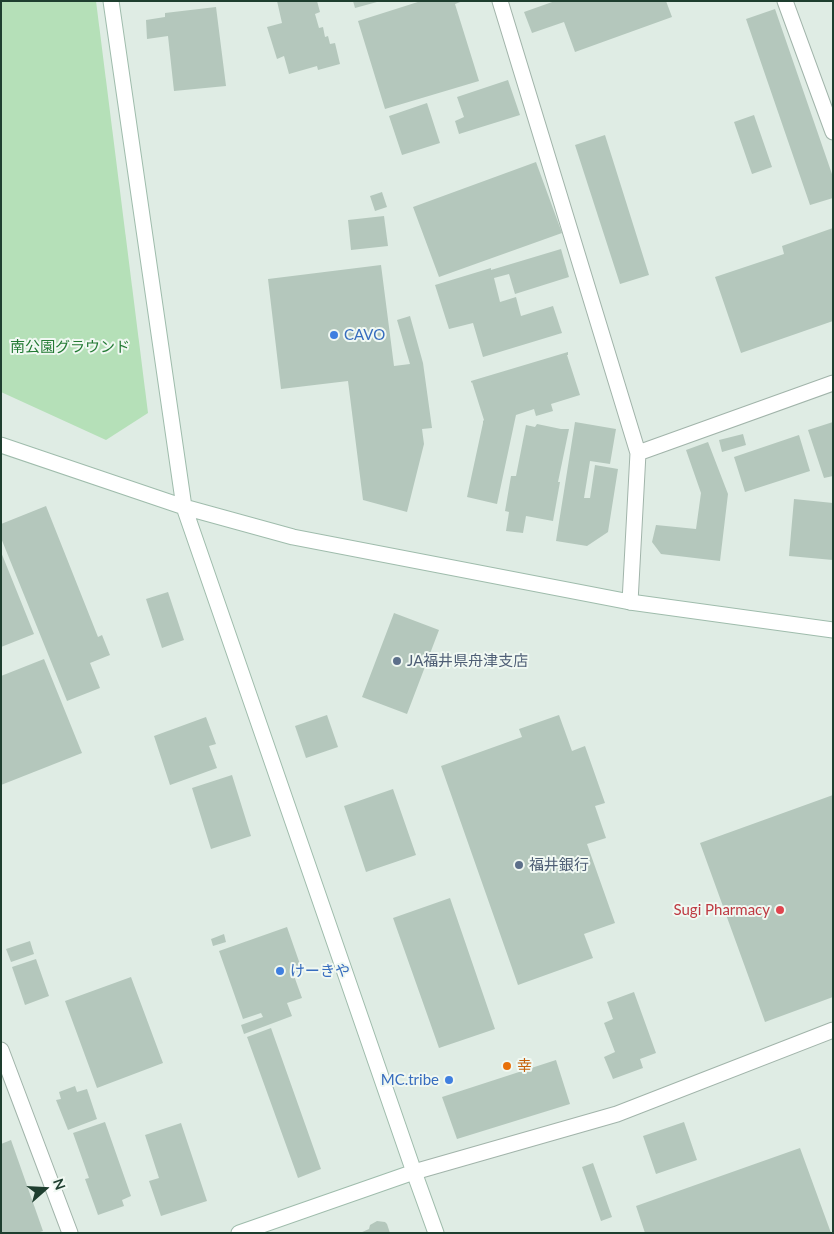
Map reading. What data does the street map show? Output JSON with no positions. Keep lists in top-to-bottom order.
{
  "parks": ["南公園グラウンド"],
  "places": [
    "CAVO",
    "JA福井県舟津支店",
    "福井銀行",
    "Sugi Pharmacy",
    "けーきや",
    "幸",
    "MC.tribe"
  ],
  "north": "right"
}
